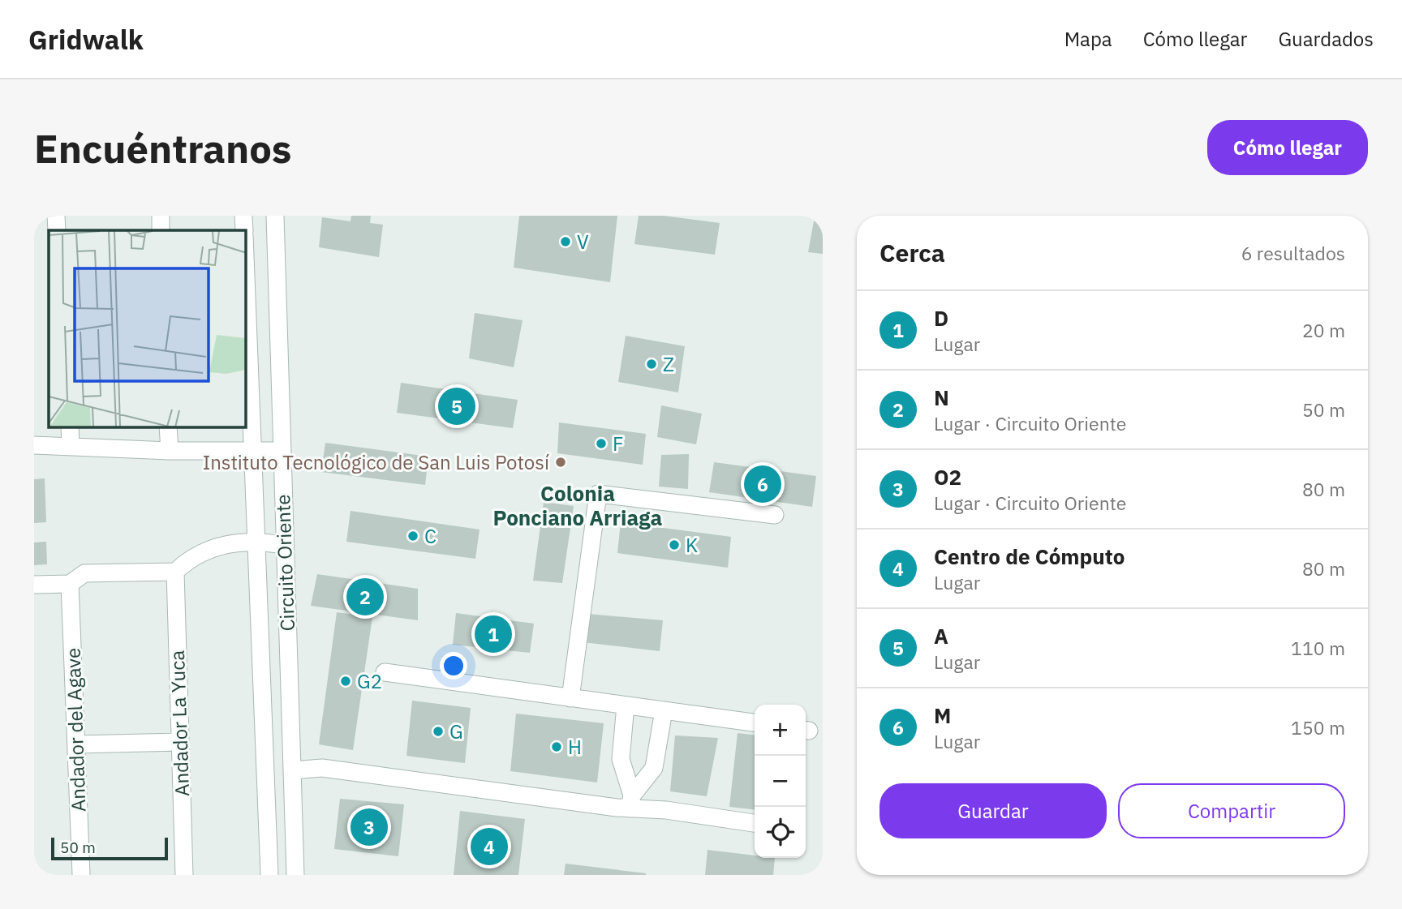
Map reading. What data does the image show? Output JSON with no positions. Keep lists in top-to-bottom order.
{
  "streets": {
    "street": ["Circuito Oriente", "Andador La Yuca", "Andador del Agave"]
  },
  "districts": ["Colonia Ponciano Arriaga"],
  "places": [
    "V",
    "Z",
    "F",
    "Instituto Tecnológico de San Luis Potosí",
    "C",
    "K",
    "G2",
    "G",
    "H"
  ],
  "scale_bar": "50 m",
  "page": {
    "header": "Gridwalk",
    "nav": ["Mapa", "Cómo llegar", "Guardados"],
    "buttons": [
      "Cómo llegar",
      ["Guardar", "Compartir"]
    ],
    "title": "Encuéntranos",
    "heading": ["Cerca", "6 resultados"],
    "list": [
      {
        "mark": "1",
        "name": "D",
        "note": "Lugar",
        "value": "20 m"
      },
      {
        "mark": "2",
        "name": "N",
        "note": "Lugar · Circuito Oriente",
        "value": "50 m"
      },
      {
        "mark": "3",
        "name": "O2",
        "note": "Lugar · Circuito Oriente",
        "value": "80 m"
      },
      {
        "mark": "4",
        "name": "Centro de Cómputo",
        "note": "Lugar",
        "value": "80 m"
      },
      {
        "mark": "5",
        "name": "A",
        "note": "Lugar",
        "value": "110 m"
      },
      {
        "mark": "6",
        "name": "M",
        "note": "Lugar",
        "value": "150 m"
      }
    ],
    "pins": [
      "5",
      "6",
      "2",
      "1",
      "3",
      "4"
    ],
    "map_buttons": ["+", "−"],
    "scale": "50 m"
  }
}
